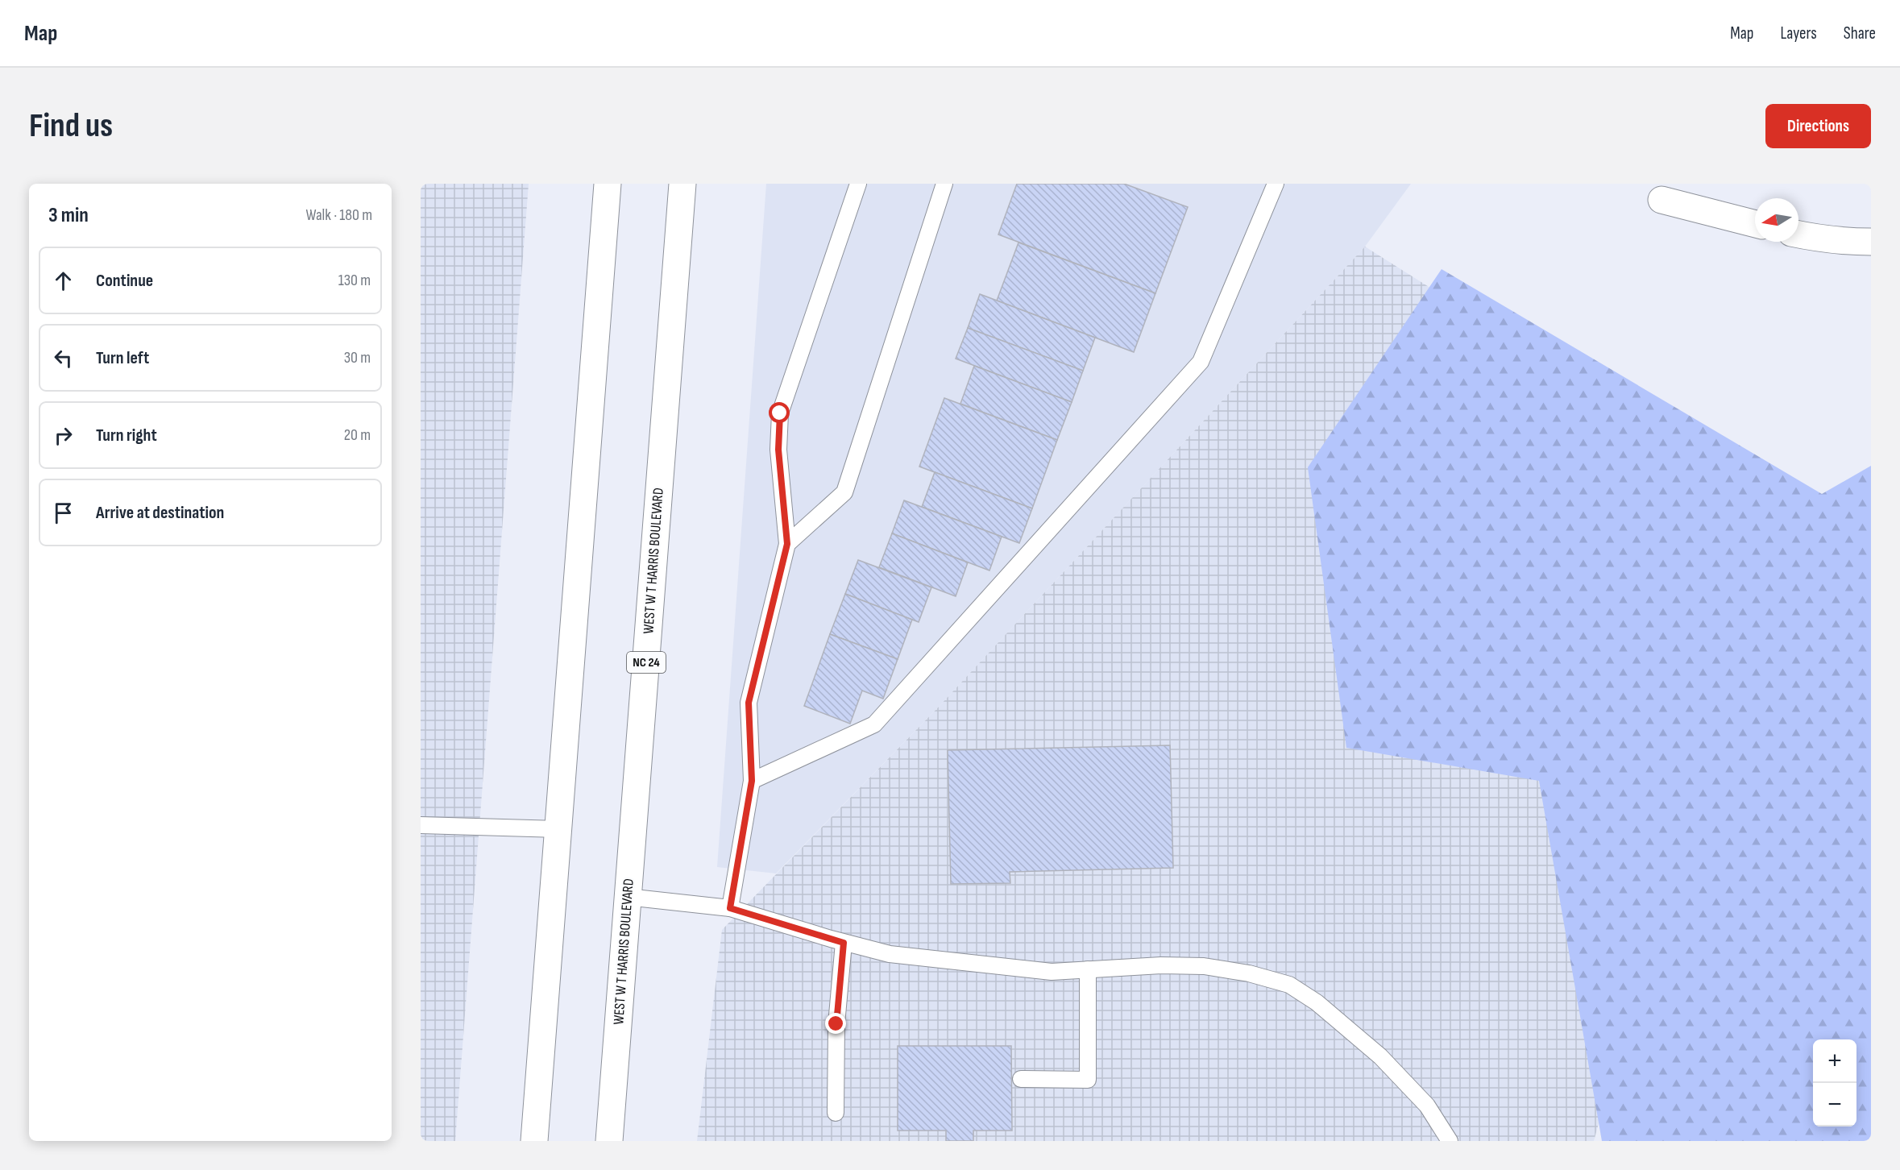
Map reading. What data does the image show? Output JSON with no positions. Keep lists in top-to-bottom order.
{
  "streets": {
    "main road": ["WEST W T HARRIS BOULEVARD", "NC 24"]
  },
  "north": "left",
  "page": {
    "header": "Map",
    "nav": ["Map", "Layers", "Share"],
    "buttons": "Directions",
    "title": "Find us",
    "heading": ["3 min", "Walk · 180 m"],
    "list": [
      ["Continue", "130 m"],
      ["Turn left", "30 m"],
      ["Turn right", "20 m"],
      "Arrive at destination"
    ],
    "map_buttons": ["+", "−"]
  }
}
